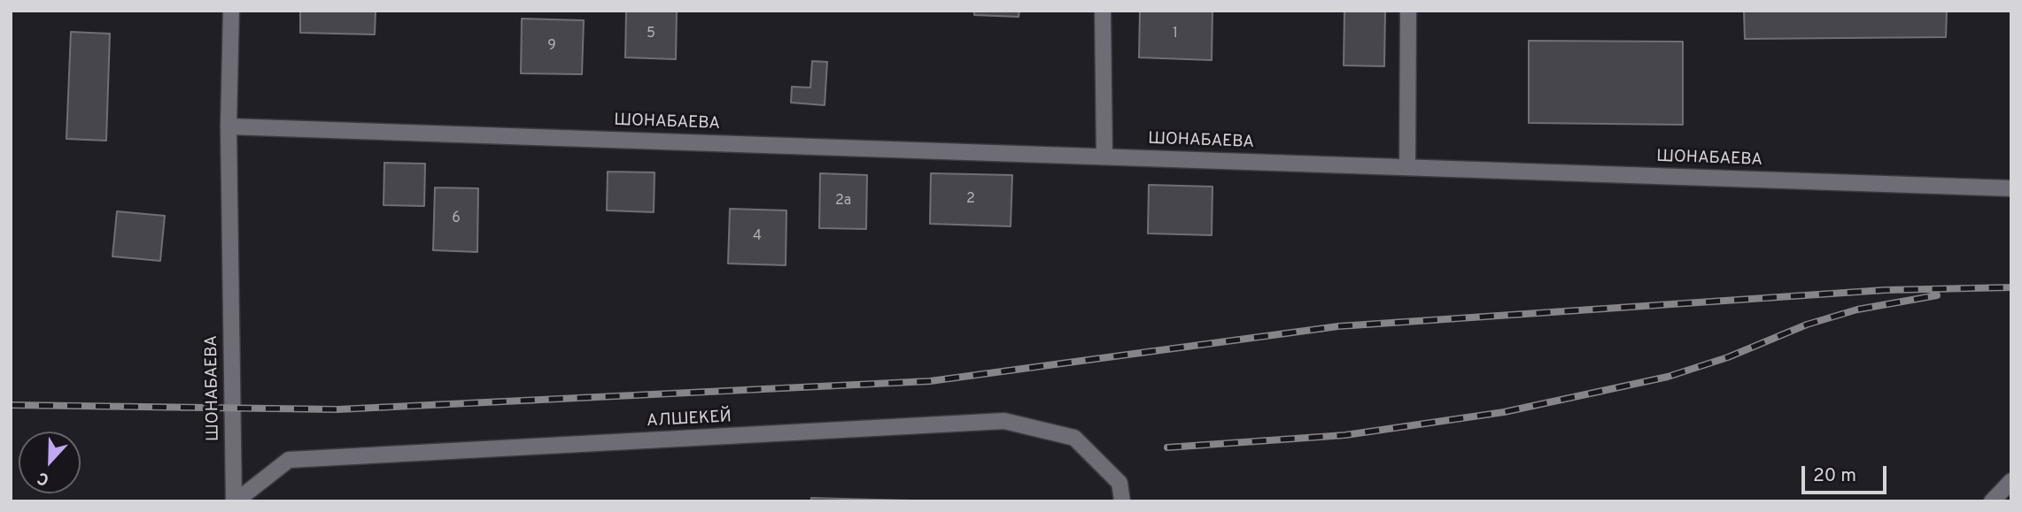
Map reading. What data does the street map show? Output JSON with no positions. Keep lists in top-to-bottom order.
{
  "streets": {
    "street": ["ШОНАБАЕВА", "АЛШЕКЕЙ"]
  },
  "crossings": [
    ["ШОНАБАЕВА", "АЛШЕКЕЙ"]
  ],
  "house_numbers": [
    "5",
    "1",
    "9",
    "2",
    "2а",
    "6",
    "4"
  ],
  "scale_bar": "20 m",
  "north": "bottom"
}
